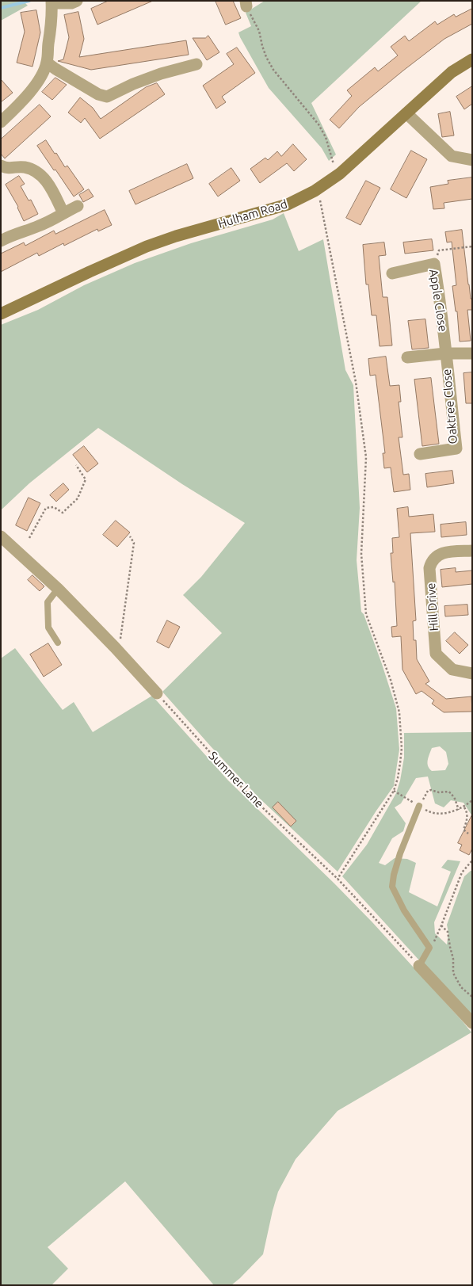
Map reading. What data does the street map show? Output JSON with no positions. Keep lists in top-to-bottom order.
{
  "streets": {
    "street": [
      "Hulham Road",
      "Apple Close",
      "Oaktree Close",
      "Hill Drive"
    ],
    "path": ["Summer Lane"]
  },
  "crossings": [
    ["Apple Close", "Oaktree Close"]
  ]
}
